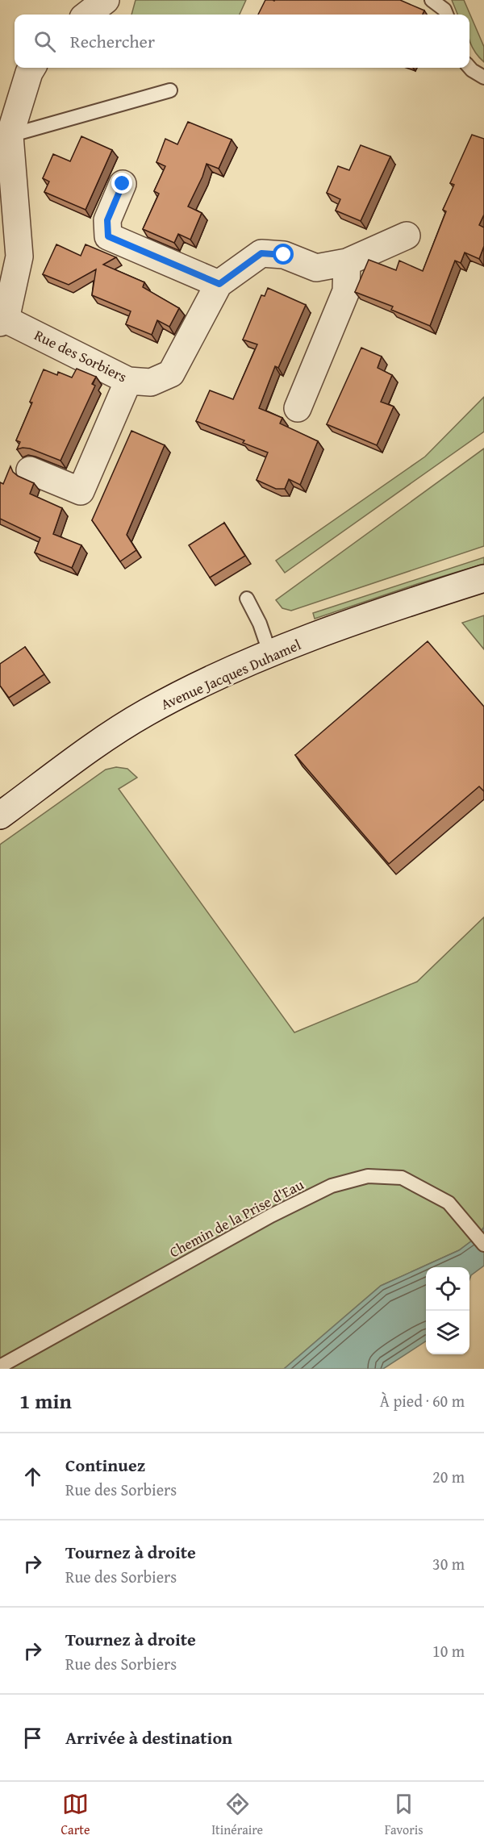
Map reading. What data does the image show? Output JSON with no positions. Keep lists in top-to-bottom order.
{
  "streets": {
    "street": ["Rue des Sorbiers", "Avenue Jacques Duhamel"],
    "lane": ["Chemin de la Prise d'Eau"]
  },
  "page": {
    "search": "Rechercher",
    "heading": ["1 min", "À pied · 60 m"],
    "list": [
      ["Continuez", "Rue des Sorbiers", "20 m"],
      ["Tournez à droite", "Rue des Sorbiers", "30 m"],
      ["Tournez à droite", "Rue des Sorbiers", "10 m"],
      "Arrivée à destination"
    ],
    "nav": ["Carte", "Itinéraire", "Favoris"]
  }
}
